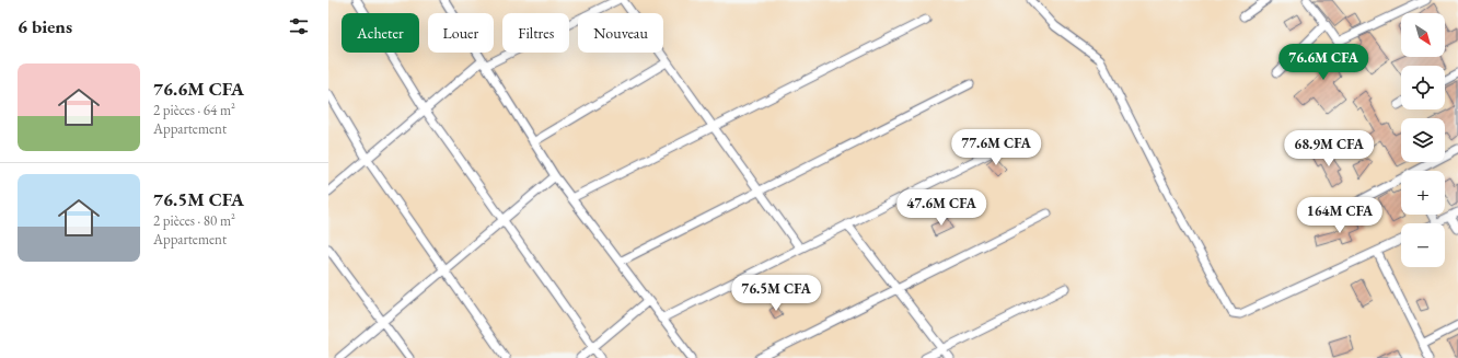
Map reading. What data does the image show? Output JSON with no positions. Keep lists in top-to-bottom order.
{
  "north": "bottom right",
  "page": {
    "heading": "6 biens",
    "map_buttons": ["+", "−"],
    "chip": [
      "Acheter",
      "Louer",
      "Filtres",
      "Nouveau"
    ],
    "price": [
      "76.6M CFA",
      "77.6M CFA",
      "68.9M CFA",
      "47.6M CFA",
      "164M CFA",
      "76.5M CFA"
    ],
    "list": [
      {
        "name": "76.6M CFA",
        "note": "2 pièces · 64 m² · Appartement"
      },
      {
        "name": "76.5M CFA",
        "note": "2 pièces · 80 m² · Appartement"
      }
    ]
  }
}
